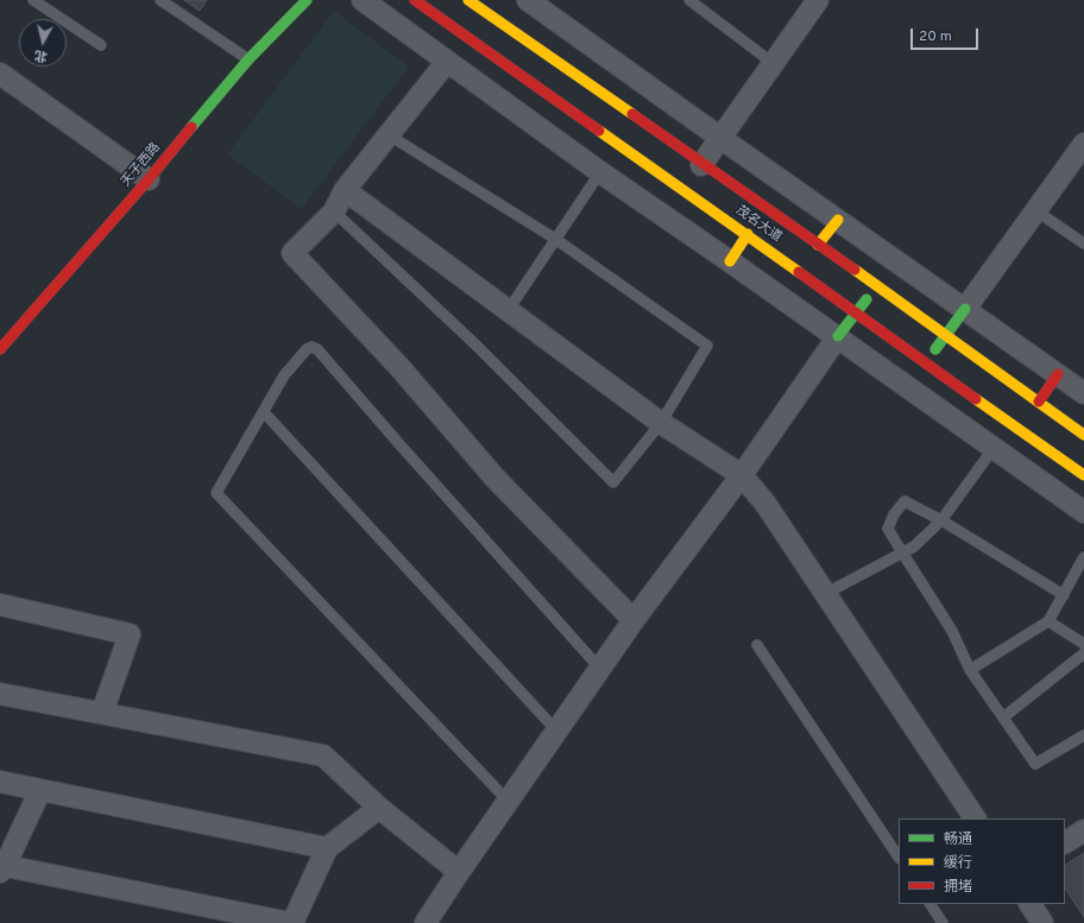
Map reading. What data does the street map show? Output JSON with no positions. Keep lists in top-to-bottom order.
{
  "streets": {
    "main road": ["天子西路", "茂名大道"]
  },
  "legend": ["畅通", "缓行", "拥堵"],
  "scale_bar": "20 m",
  "north": "bottom"
}
